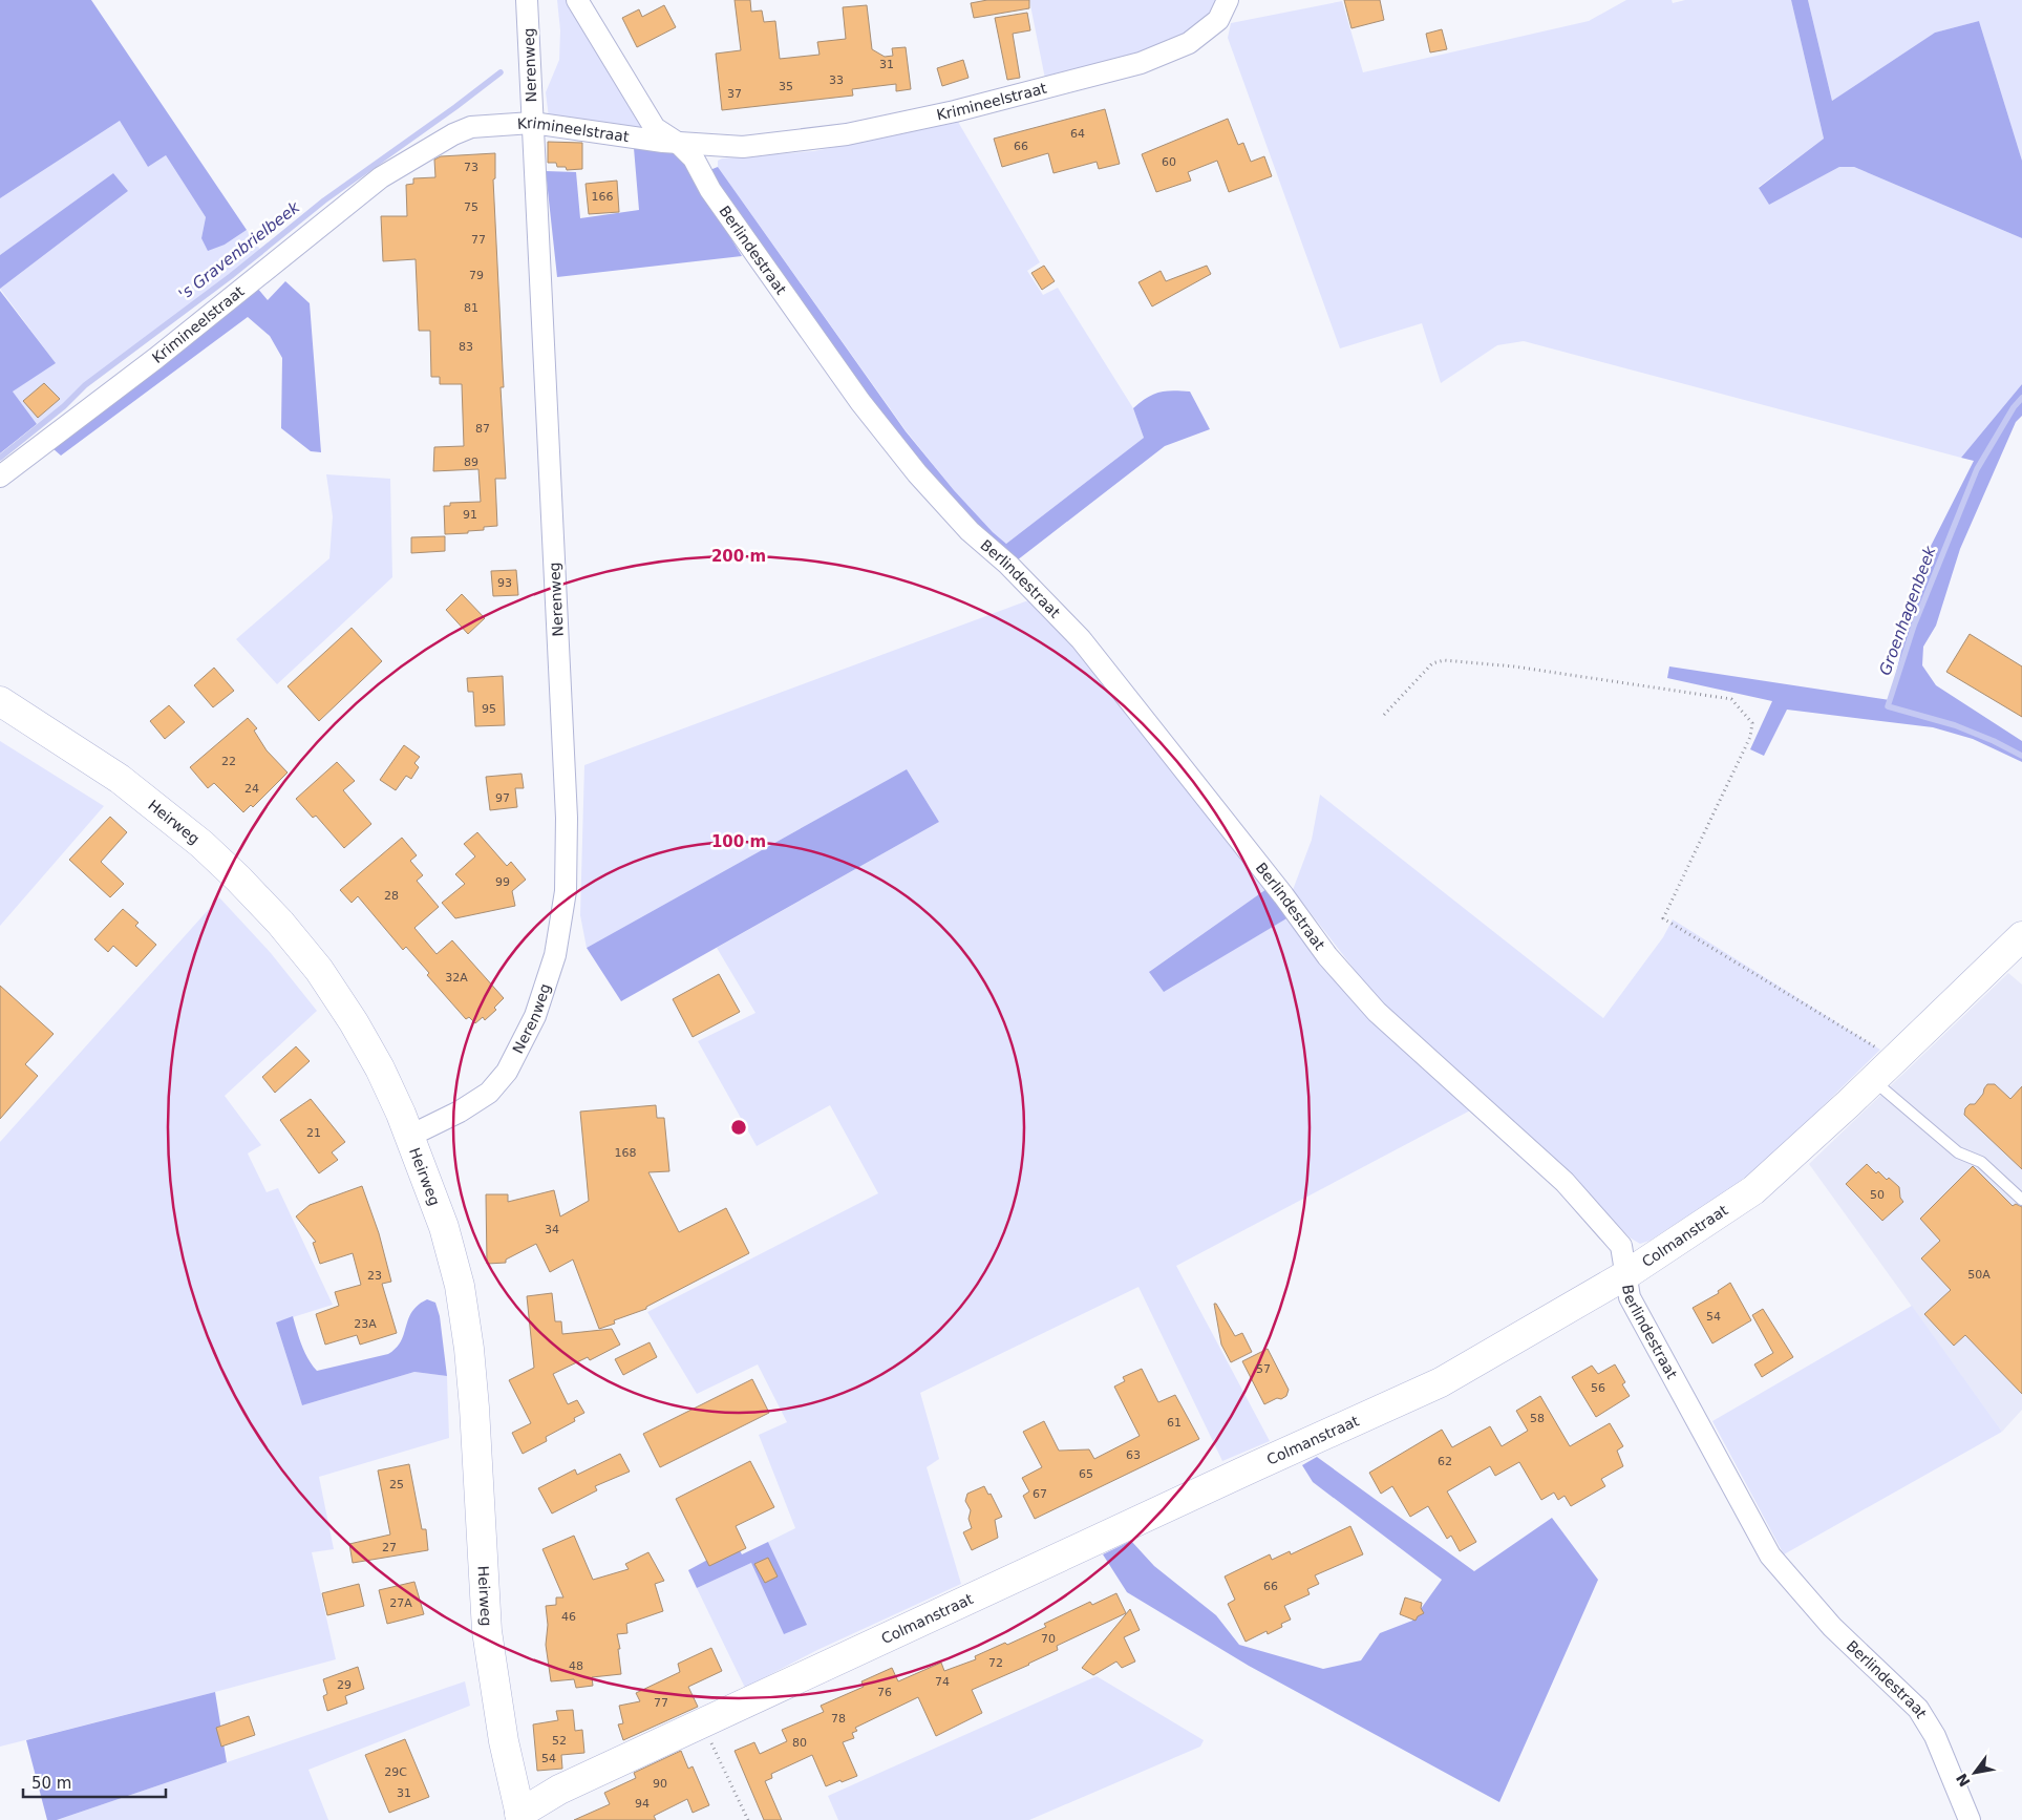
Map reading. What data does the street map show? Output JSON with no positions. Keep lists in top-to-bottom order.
{
  "streets": {
    "main road": ["Heirweg", "Colmanstraat"],
    "street": ["Nerenweg", "Krimineelstraat", "Berlindestraat"]
  },
  "crossings": [
    ["Nerenweg", "Krimineelstraat"],
    ["Nerenweg", "Heirweg"],
    ["Krimineelstraat", "Berlindestraat"],
    ["Berlindestraat", "Colmanstraat"],
    ["Heirweg", "Colmanstraat"]
  ],
  "water": ["'s Gravenbrielbeek", "Groenhagenbeek"],
  "house_numbers": [
    "31",
    "33",
    "35",
    "37",
    "64",
    "66",
    "60",
    "73",
    "166",
    "75",
    "77",
    "79",
    "81",
    "83",
    "87",
    "89",
    "91",
    "93",
    "95",
    "22",
    "24",
    "97",
    "99",
    "28",
    "32A",
    "21",
    "168",
    "50",
    "34",
    "50A",
    "23",
    "54",
    "23A",
    "57",
    "56",
    "58",
    "61",
    "63",
    "62",
    "65",
    "25",
    "67",
    "27",
    "66",
    "27A",
    "46",
    "70",
    "72",
    "48",
    "74",
    "29",
    "76",
    "77",
    "78",
    "52",
    "80",
    "54",
    "29C",
    "90",
    "31",
    "94"
  ],
  "scale_bar": "50 m",
  "north": "bottom left",
  "rings": ["200 m", "100 m"]
}
